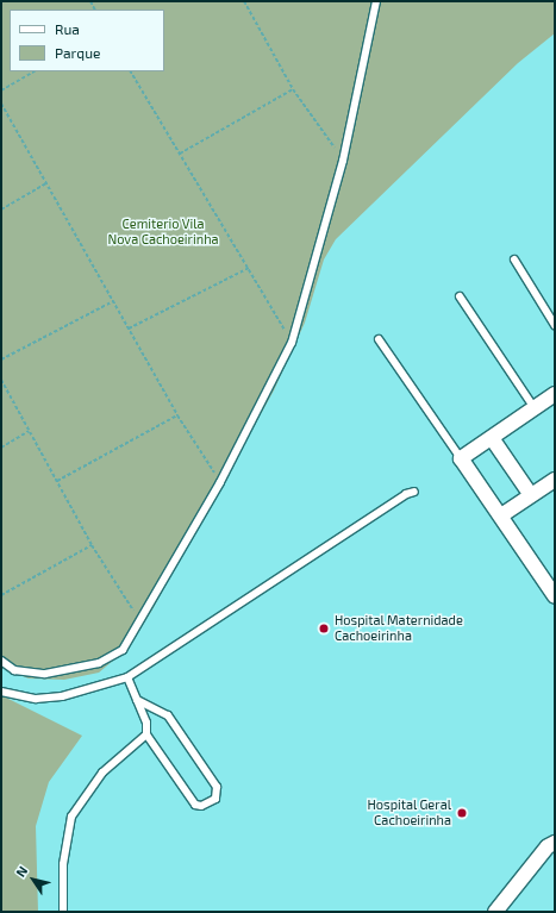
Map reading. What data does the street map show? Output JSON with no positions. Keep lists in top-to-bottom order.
{
  "parks": ["Cemiterio Vila Nova Cachoeirinha"],
  "places": ["Hospital Maternidade Cachoeirinha", "Hospital Geral Cachoeirinha"],
  "legend": ["Rua", "Parque"],
  "north": "top left"
}
